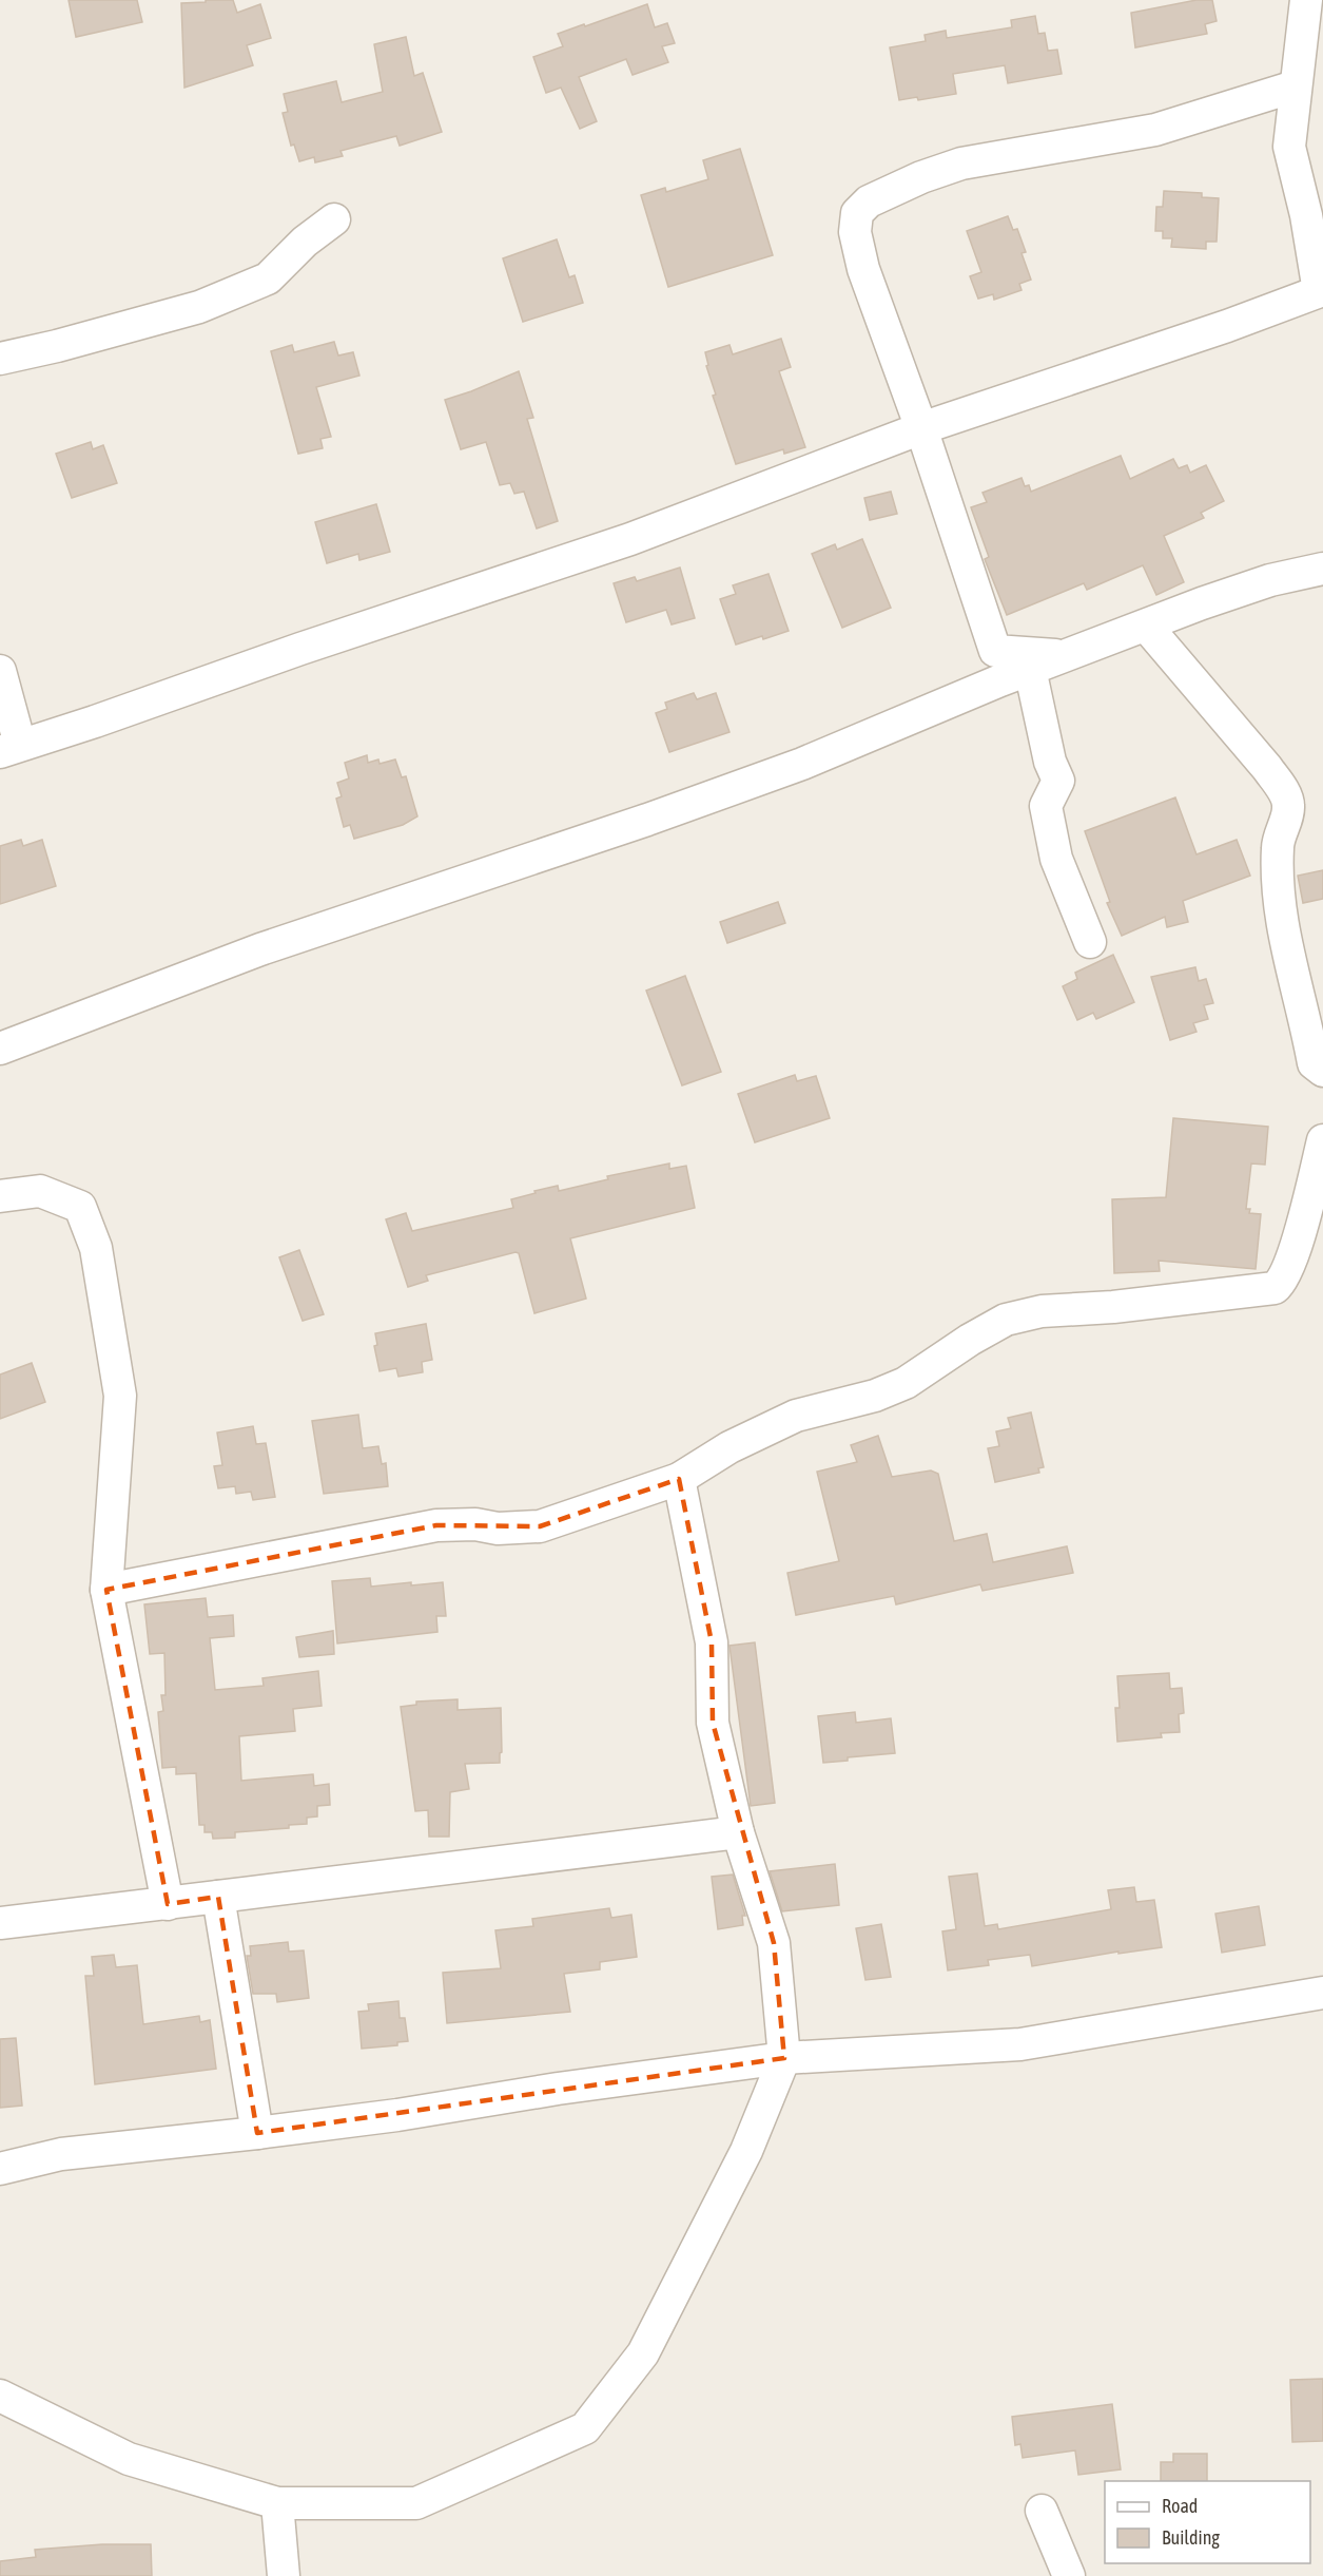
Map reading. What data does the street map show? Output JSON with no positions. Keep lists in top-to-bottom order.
{
  "legend": ["Road", "Building"]
}
